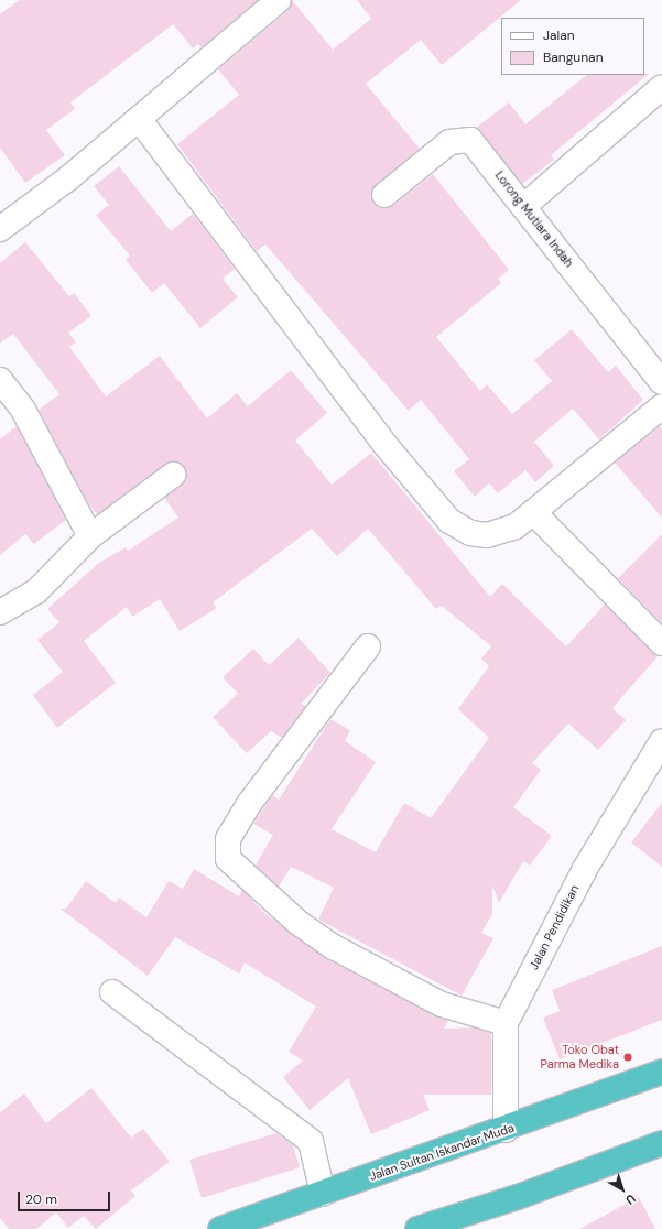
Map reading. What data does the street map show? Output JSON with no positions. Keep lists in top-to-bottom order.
{
  "streets": {
    "highway": ["Jalan Sultan Iskandar Muda"],
    "street": ["Lorong Mutiara Indah", "Jalan Pendidikan"]
  },
  "crossings": [
    ["Jalan Pendidikan", "Jalan Sultan Iskandar Muda"]
  ],
  "places": ["Toko Obat Parma Medika"],
  "legend": ["Jalan", "Bangunan"],
  "scale_bar": "20 m",
  "north": "bottom right"
}
